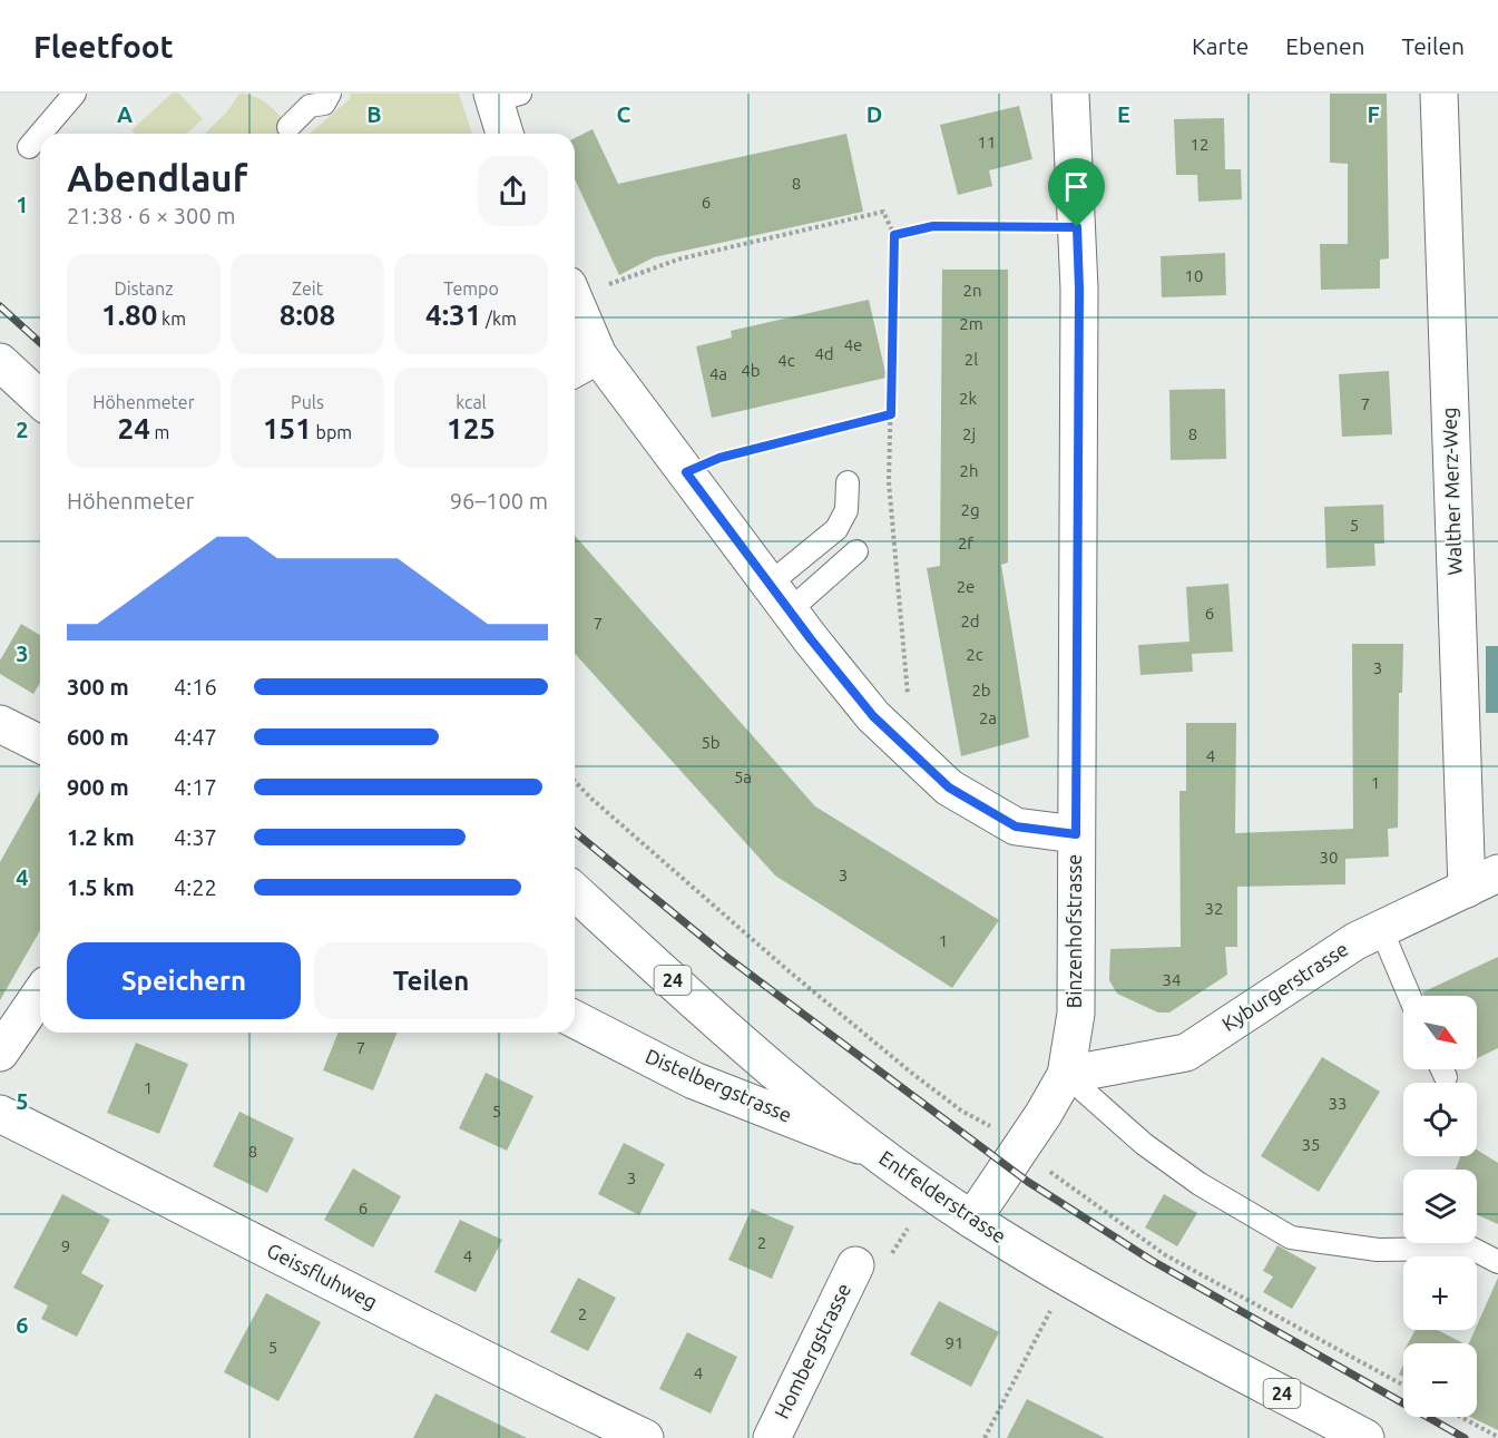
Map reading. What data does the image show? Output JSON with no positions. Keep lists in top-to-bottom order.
{
  "streets": {
    "street": [
      "Walther Merz-Weg",
      "Binzenhofstrasse",
      "24",
      "Kyburgerstrasse",
      "Distelbergstrasse",
      "Entfelderstrasse",
      "Geissfluhweg",
      "Hombergstrasse"
    ]
  },
  "crossings": [
    ["Walther Merz-Weg", "Kyburgerstrasse"],
    ["Binzenhofstrasse", "Kyburgerstrasse"],
    ["Binzenhofstrasse", "Entfelderstrasse"],
    ["Distelbergstrasse", "Entfelderstrasse"]
  ],
  "house_numbers": [
    "11",
    "12",
    "8",
    "6",
    "10",
    "2n",
    "2m",
    "4e",
    "4d",
    "2l",
    "4c",
    "4b",
    "4a",
    "2k",
    "7",
    "2j",
    "8",
    "2h",
    "2g",
    "5",
    "2f",
    "2e",
    "6",
    "2d",
    "7",
    "2c",
    "3",
    "2b",
    "2a",
    "5b",
    "4",
    "5a",
    "1",
    "30",
    "3",
    "32",
    "1",
    "34",
    "7",
    "1",
    "33",
    "5",
    "35",
    "8",
    "3",
    "6",
    "2",
    "9",
    "4",
    "2",
    "91",
    "5",
    "4"
  ],
  "north": "bottom right",
  "page": {
    "header": "Fleetfoot",
    "nav": ["Karte", "Ebenen", "Teilen"],
    "heading": ["Abendlauf", "21:38 · 6 × 300 m"],
    "stats": [
      ["Distanz", "1.80 km"],
      ["Zeit", "8:08"],
      ["Tempo", "4:31 /km"],
      ["Höhenmeter", "24 m"],
      ["Puls", "151 bpm"],
      ["kcal", "125"]
    ],
    "chart": ["Höhenmeter", "96–100 m"],
    "list": [
      {
        "name": "300 m",
        "note": "4:16"
      },
      {
        "name": "600 m",
        "note": "4:47"
      },
      {
        "name": "900 m",
        "note": "4:17"
      },
      {
        "name": "1.2 km",
        "note": "4:37"
      },
      {
        "name": "1.5 km",
        "note": "4:22"
      }
    ],
    "buttons": ["Speichern", "Teilen"],
    "map_buttons": ["+", "−"]
  },
  "grid": {
    "columns": [
      "A",
      "B",
      "C",
      "D",
      "E",
      "F"
    ],
    "rows": [
      "1",
      "2",
      "3",
      "4",
      "5",
      "6"
    ]
  }
}
